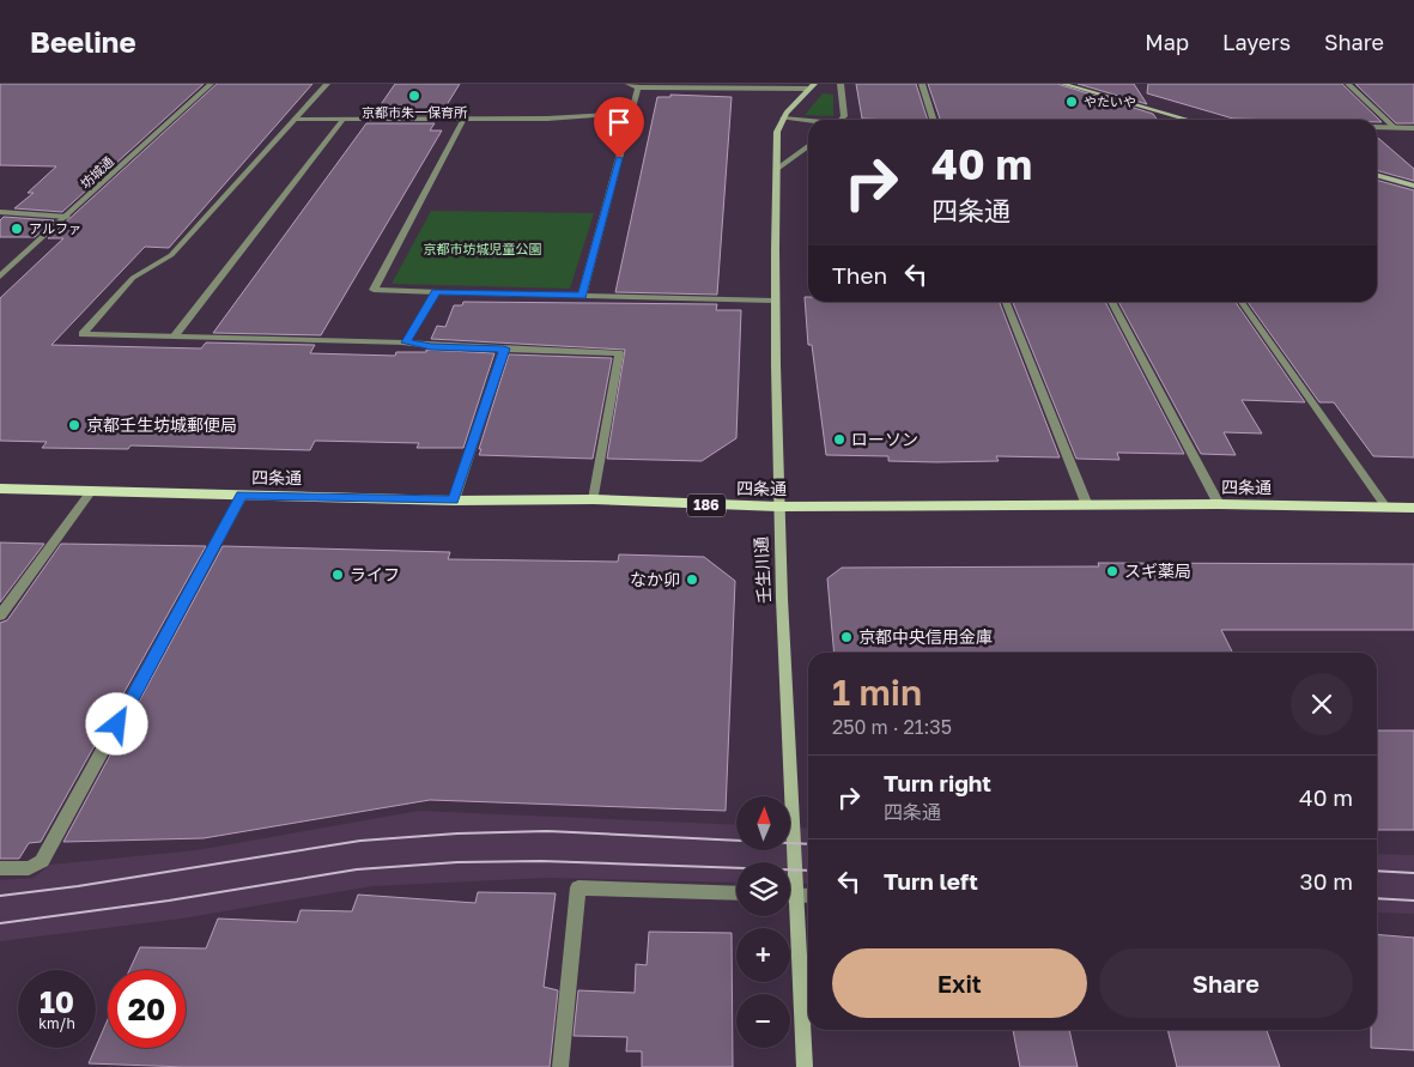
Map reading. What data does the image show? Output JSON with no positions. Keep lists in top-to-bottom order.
{
  "streets": {
    "main road": ["四条通", "186"],
    "street": ["坊城通", "壬生川通"]
  },
  "crossings": [
    ["四条通", "壬生川通"]
  ],
  "parks": ["京都市坊城児童公園"],
  "places": [
    "京都市朱一保育所",
    "やたいや",
    "アルファ",
    "京都壬生坊城郵便局",
    "ローソン",
    "スギ薬局",
    "ライフ",
    "なか卯",
    "京都中央信用金庫"
  ],
  "north": "top",
  "page": {
    "header": "Beeline",
    "nav": ["Map", "Layers", "Share"],
    "turn": ["40 m", "四条通"],
    "then": "Then",
    "heading": ["1 min", "250 m · 21:35"],
    "list": [
      {
        "name": "Turn right",
        "note": "四条通",
        "value": "40 m"
      },
      {
        "name": "Turn left",
        "value": "30 m"
      }
    ],
    "map_buttons": ["+", "−"],
    "buttons": ["Exit", "Share"],
    "speed": "10 km/h",
    "limit": "20"
  }
}
